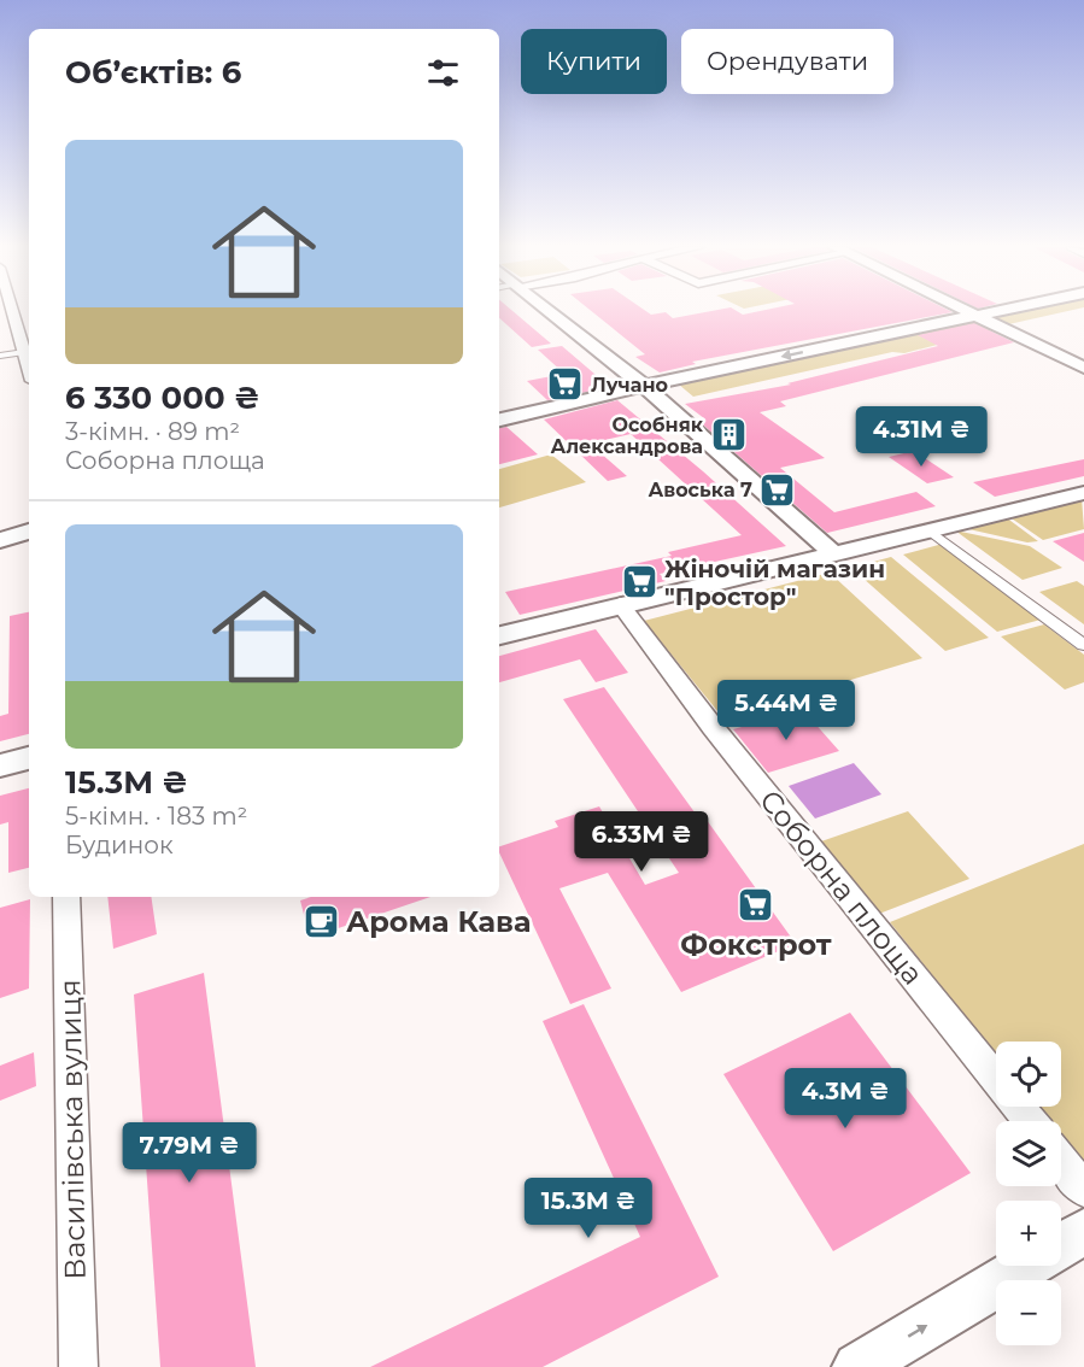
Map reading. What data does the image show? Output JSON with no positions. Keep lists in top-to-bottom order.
{
  "streets": {
    "street": ["Соборна площа", "Василівська вулиця"]
  },
  "places": {
    "supermarket": [
      "Лучано",
      "Авоська 7",
      "Жіночій магазин \"Простор\"",
      "Фокстрот"
    ],
    "building": ["Особняк Александрова"],
    "cafe": ["Арома Кава"]
  },
  "page": {
    "chip": ["Купити", "Орендувати"],
    "heading": "Об’єктів: 6",
    "list": [
      {
        "name": "6 330 000 ₴",
        "note": "3-кімн. · 89 m² · Соборна площа"
      },
      {
        "name": "15.3M ₴",
        "note": "5-кімн. · 183 m² · Будинок"
      }
    ],
    "price": [
      "4.31M ₴",
      "5.44M ₴",
      "6.33M ₴",
      "4.3M ₴",
      "7.79M ₴",
      "15.3M ₴"
    ],
    "map_buttons": ["+", "−"]
  }
}
